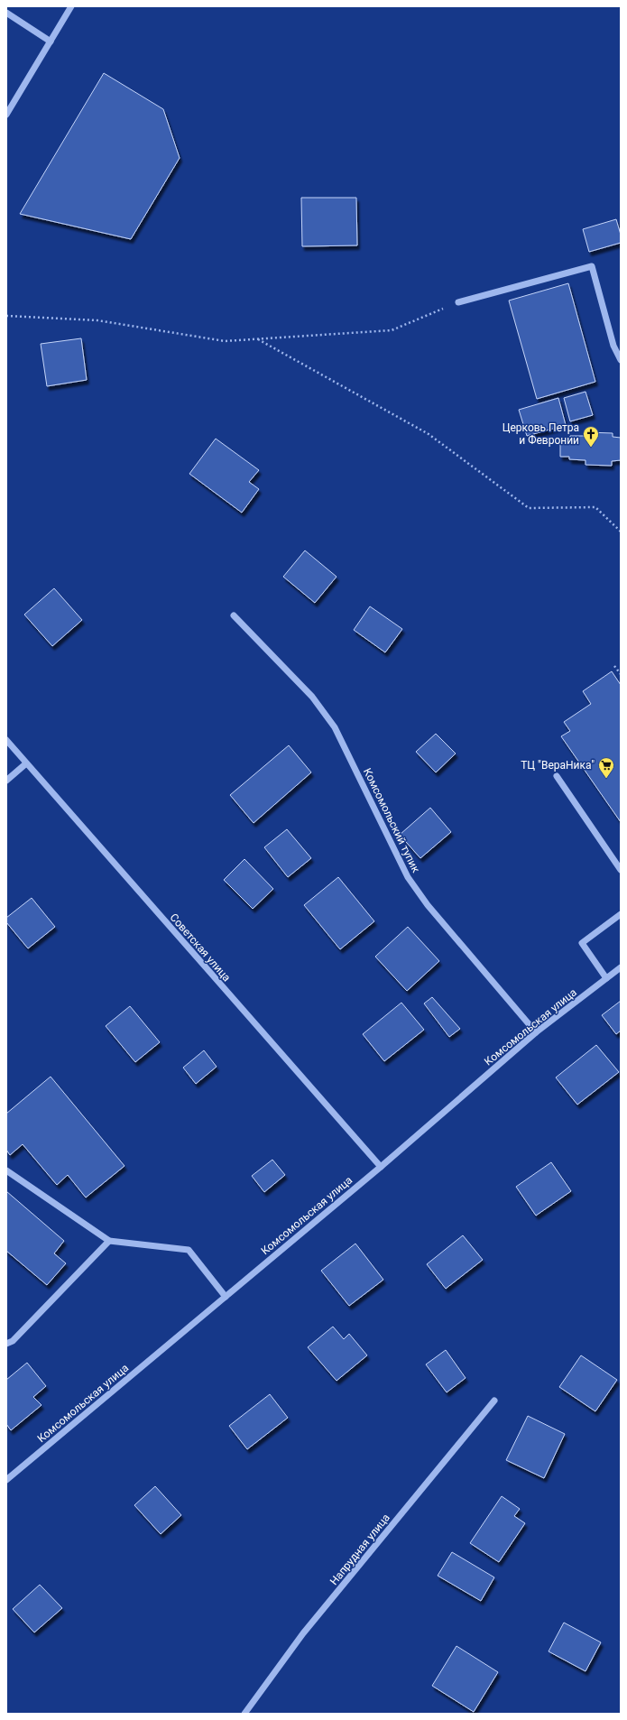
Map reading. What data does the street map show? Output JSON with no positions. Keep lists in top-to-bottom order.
{
  "streets": {
    "street": [
      "Комсомольский тупик",
      "Советская улица",
      "Комсомольская улица",
      "Напрудная улица"
    ]
  },
  "crossings": [
    ["Комсомольский тупик", "Комсомольская улица"],
    ["Советская улица", "Комсомольская улица"]
  ],
  "places": {
    "church": ["Церковь Петра и Февронии"],
    "supermarket": ["ТЦ \"ВераНика\""]
  }
}
